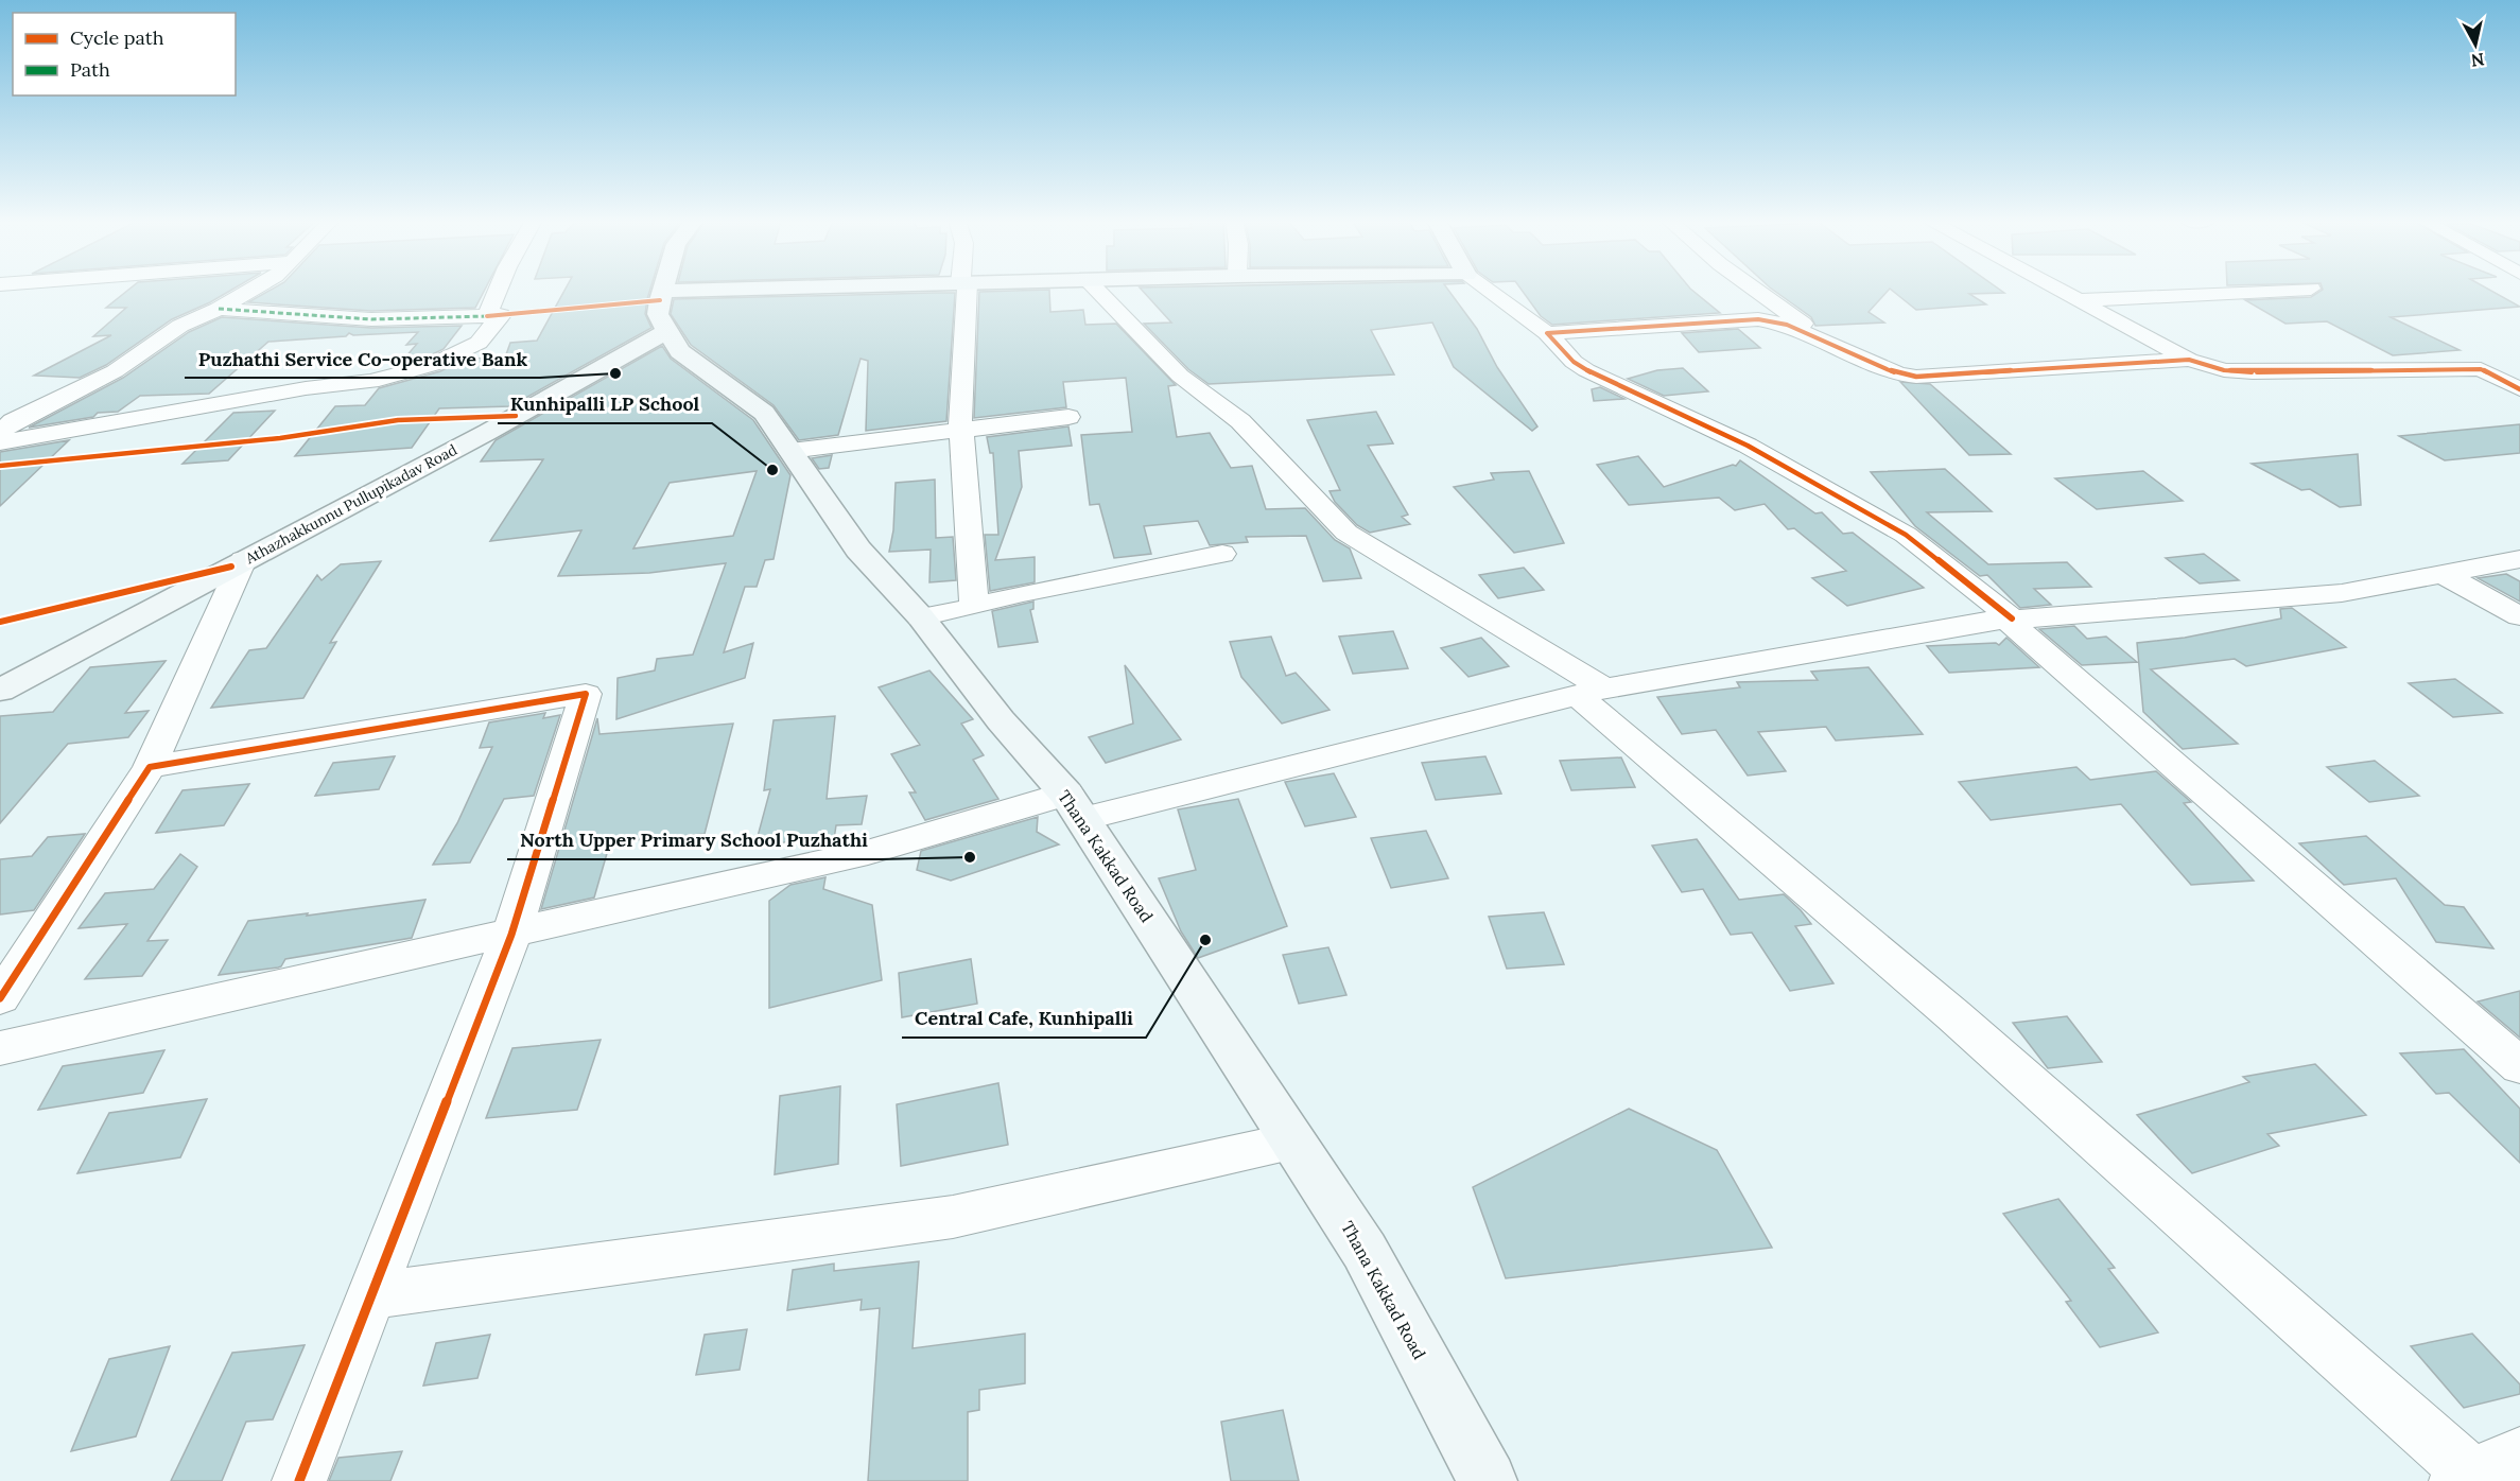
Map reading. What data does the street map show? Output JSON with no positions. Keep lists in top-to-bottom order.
{
  "streets": {
    "main road": ["Athazhakkunnu Pullupikadav Road", "Thana Kakkad Road"]
  },
  "crossings": [
    ["Athazhakkunnu Pullupikadav Road", "Thana Kakkad Road"]
  ],
  "places": [
    "Puzhathi Service Co-operative Bank",
    "Kunhipalli LP School",
    "North Upper Primary School Puzhathi",
    "Central Cafe, Kunhipalli"
  ],
  "legend": ["Cycle path", "Path"],
  "north": "bottom"
}
